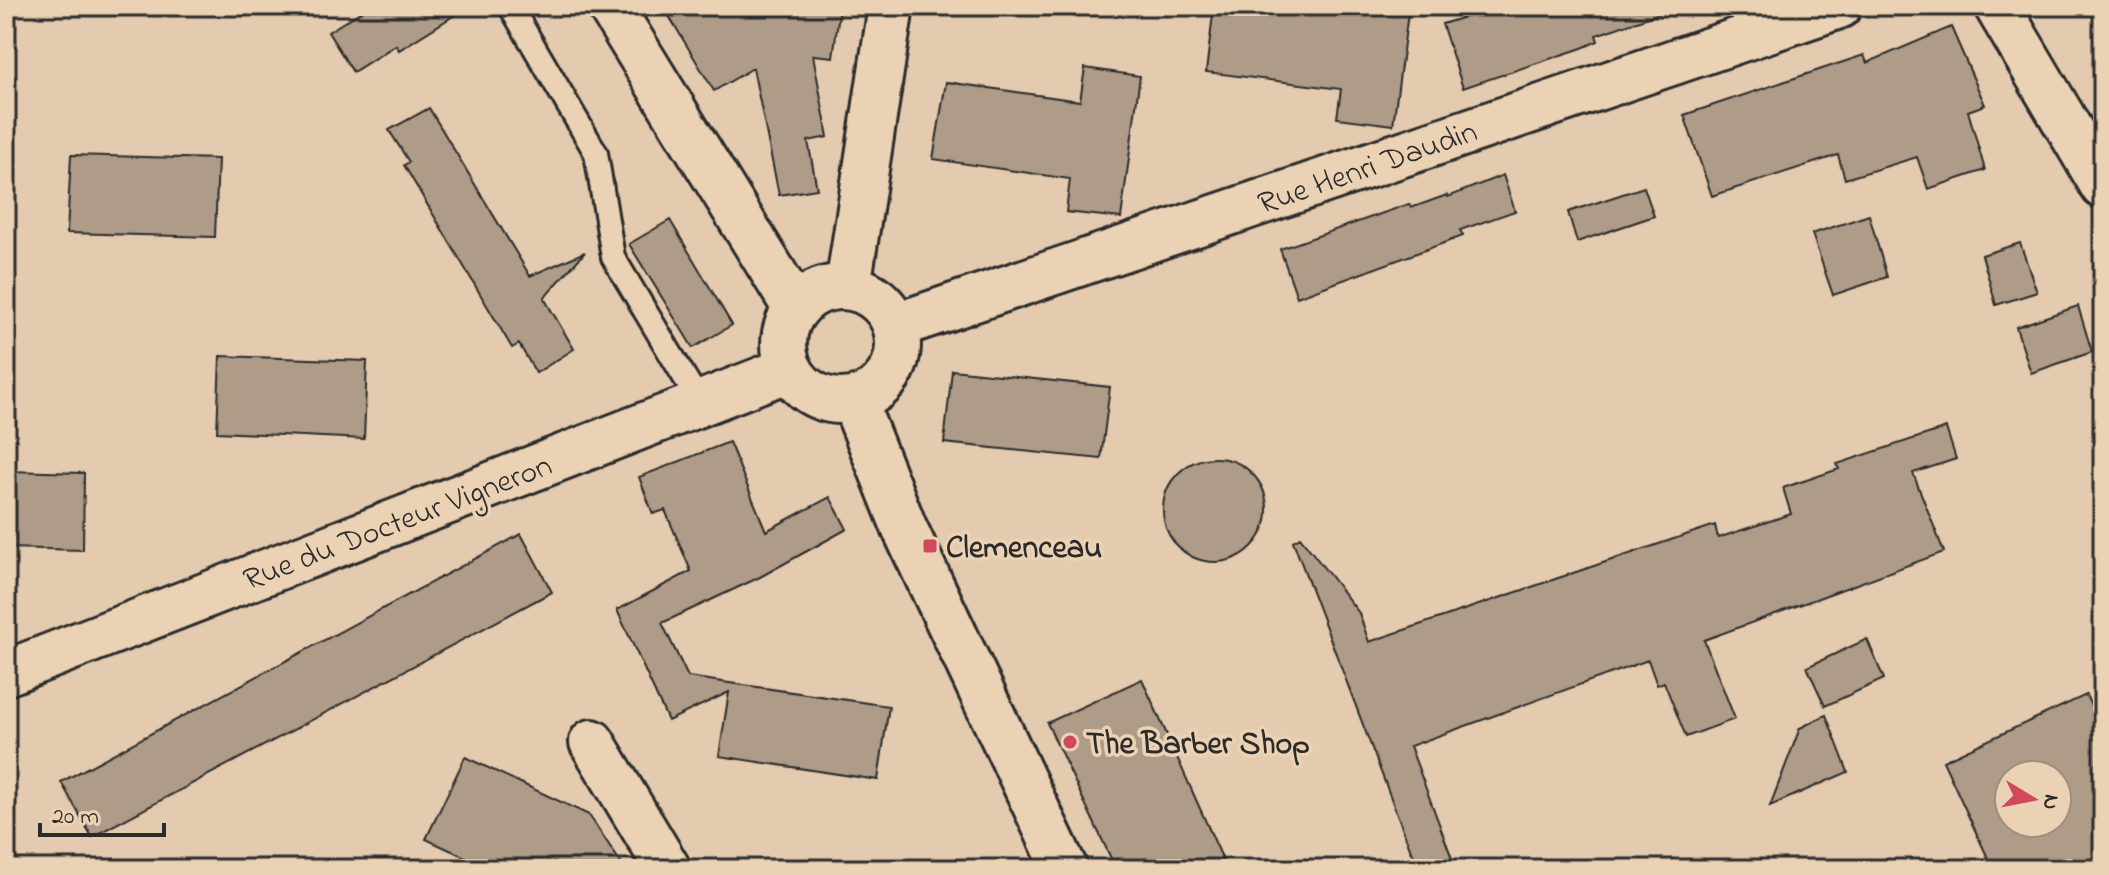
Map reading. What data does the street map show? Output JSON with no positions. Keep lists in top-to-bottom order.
{
  "streets": {
    "street": ["Rue Henri Daudin", "Rue du Docteur Vigneron"]
  },
  "crossings": [
    ["Rue Henri Daudin", "Rue du Docteur Vigneron"]
  ],
  "places": {
    "transit": ["Clemenceau"],
    "other": ["The Barber Shop"]
  },
  "scale_bar": "20 m",
  "north": "right"
}
